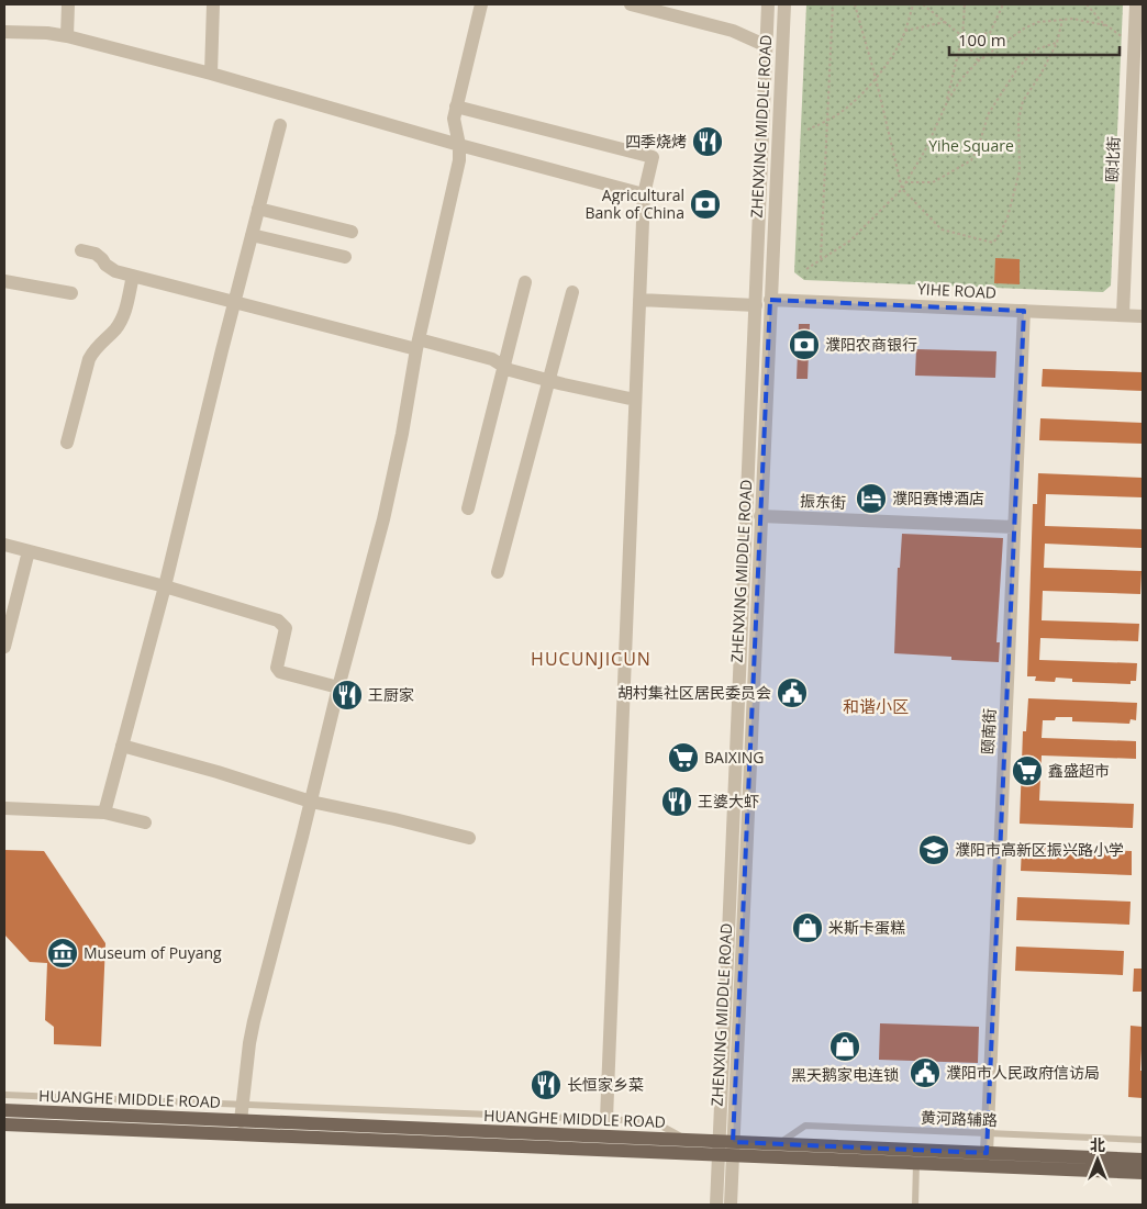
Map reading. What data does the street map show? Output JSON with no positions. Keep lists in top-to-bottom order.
{
  "streets": {
    "main road": ["HUANGHE MIDDLE ROAD"],
    "street": [
      "ZHENXING MIDDLE ROAD",
      "颐北街",
      "YIHE ROAD",
      "振东街",
      "颐南街"
    ],
    "lane": ["黄河路辅路"]
  },
  "crossings": [
    ["ZHENXING MIDDLE ROAD", "YIHE ROAD"],
    ["ZHENXING MIDDLE ROAD", "振东街"],
    ["ZHENXING MIDDLE ROAD", "HUANGHE MIDDLE ROAD"],
    ["颐北街", "YIHE ROAD"],
    ["YIHE ROAD", "颐南街"],
    ["振东街", "颐南街"],
    ["颐南街", "HUANGHE MIDDLE ROAD"],
    ["颐南街", "黄河路辅路"],
    ["HUANGHE MIDDLE ROAD", "黄河路辅路"]
  ],
  "districts": ["HUCUNJICUN", "和谐小区"],
  "parks": ["Yihe Square"],
  "places": {
    "restaurant": [
      "四季烧烤",
      "王厨家",
      "王婆大虾",
      "长恒家乡菜"
    ],
    "bank": ["Agricultural Bank of China", "濮阳农商银行"],
    "hotel": ["濮阳赛博酒店"],
    "public building": ["胡村集社区居民委员会", "濮阳市人民政府信访局"],
    "supermarket": ["BAIXING", "鑫盛超市"],
    "school or university": ["濮阳市高新区振兴路小学"],
    "shop": ["米斯卡蛋糕", "黑天鹅家电连锁"],
    "museum": ["Museum of Puyang"]
  },
  "scale_bar": "100 m",
  "north": "top"
}
